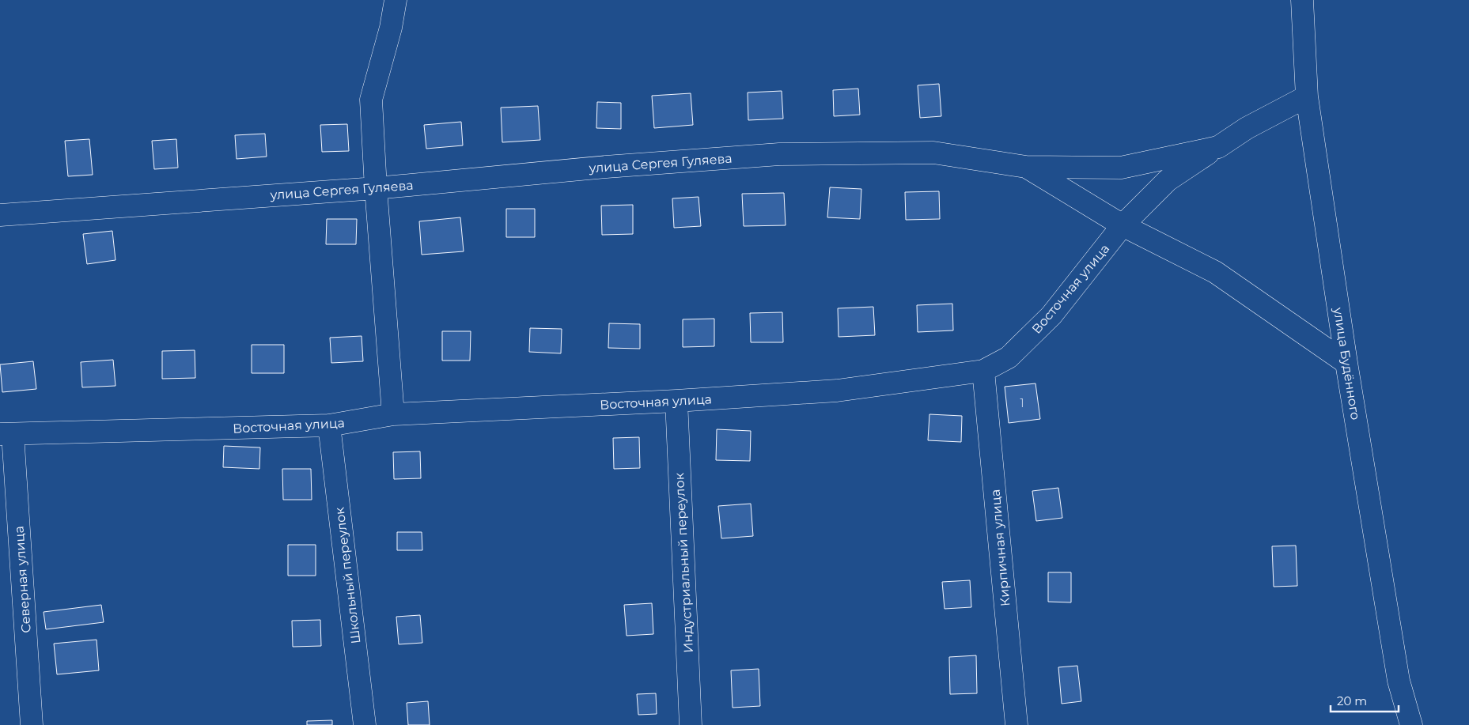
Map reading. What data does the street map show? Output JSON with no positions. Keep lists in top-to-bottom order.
{
  "streets": {
    "street": [
      "улица Сергея Гуляева",
      "Восточная улица",
      "улица Будённого",
      "Кирпичная улица",
      "Индустриальный переулок",
      "Школьный переулок",
      "Северная улица"
    ]
  },
  "crossings": [
    ["улица Сергея Гуляева", "Восточная улица"],
    ["улица Сергея Гуляева", "улица Будённого"],
    ["Восточная улица", "Кирпичная улица"],
    ["Восточная улица", "Индустриальный переулок"],
    ["Восточная улица", "Школьный переулок"],
    ["Восточная улица", "Северная улица"]
  ],
  "house_numbers": ["1"],
  "scale_bar": "20 m"
}
